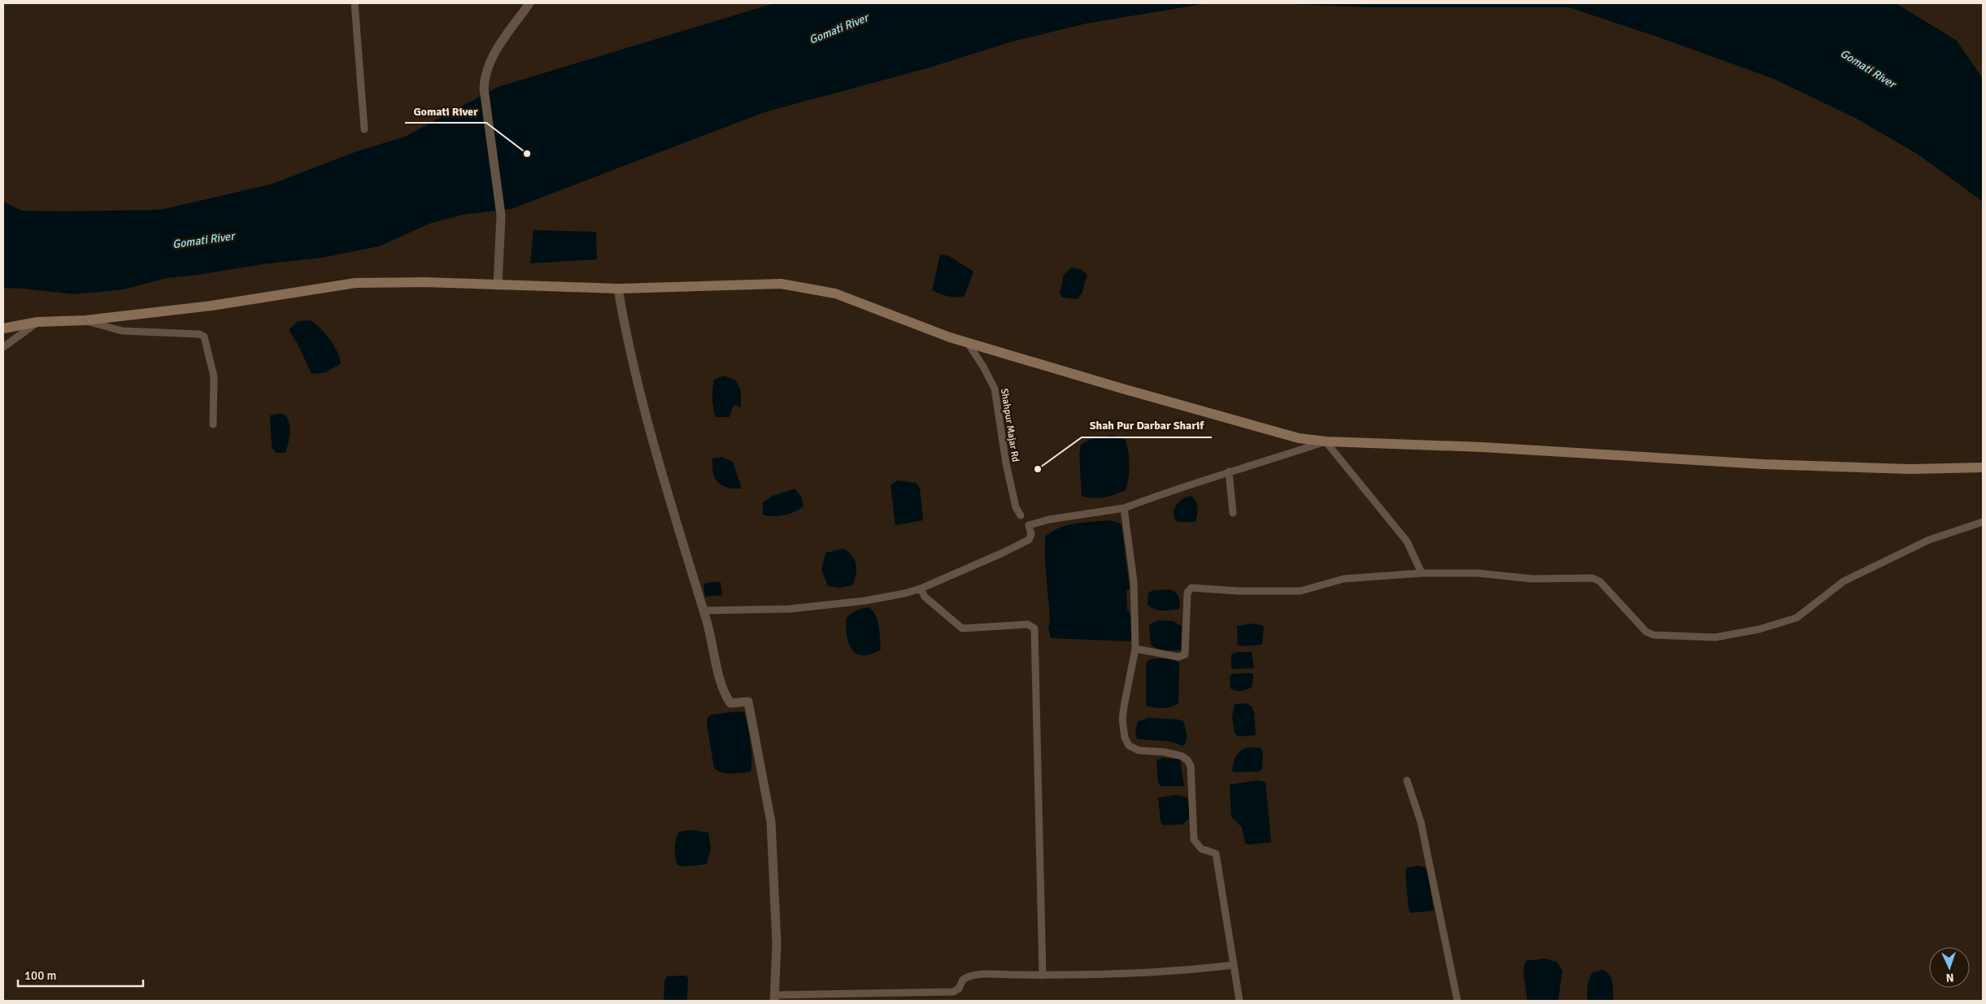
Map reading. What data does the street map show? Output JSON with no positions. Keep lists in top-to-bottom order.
{
  "streets": {
    "street": ["Shahpur Majar Rd"]
  },
  "water": ["Gomati River"],
  "places": ["Gomati River", "Shah Pur Darbar Sharif"],
  "scale_bar": "100 m",
  "north": "bottom"
}
